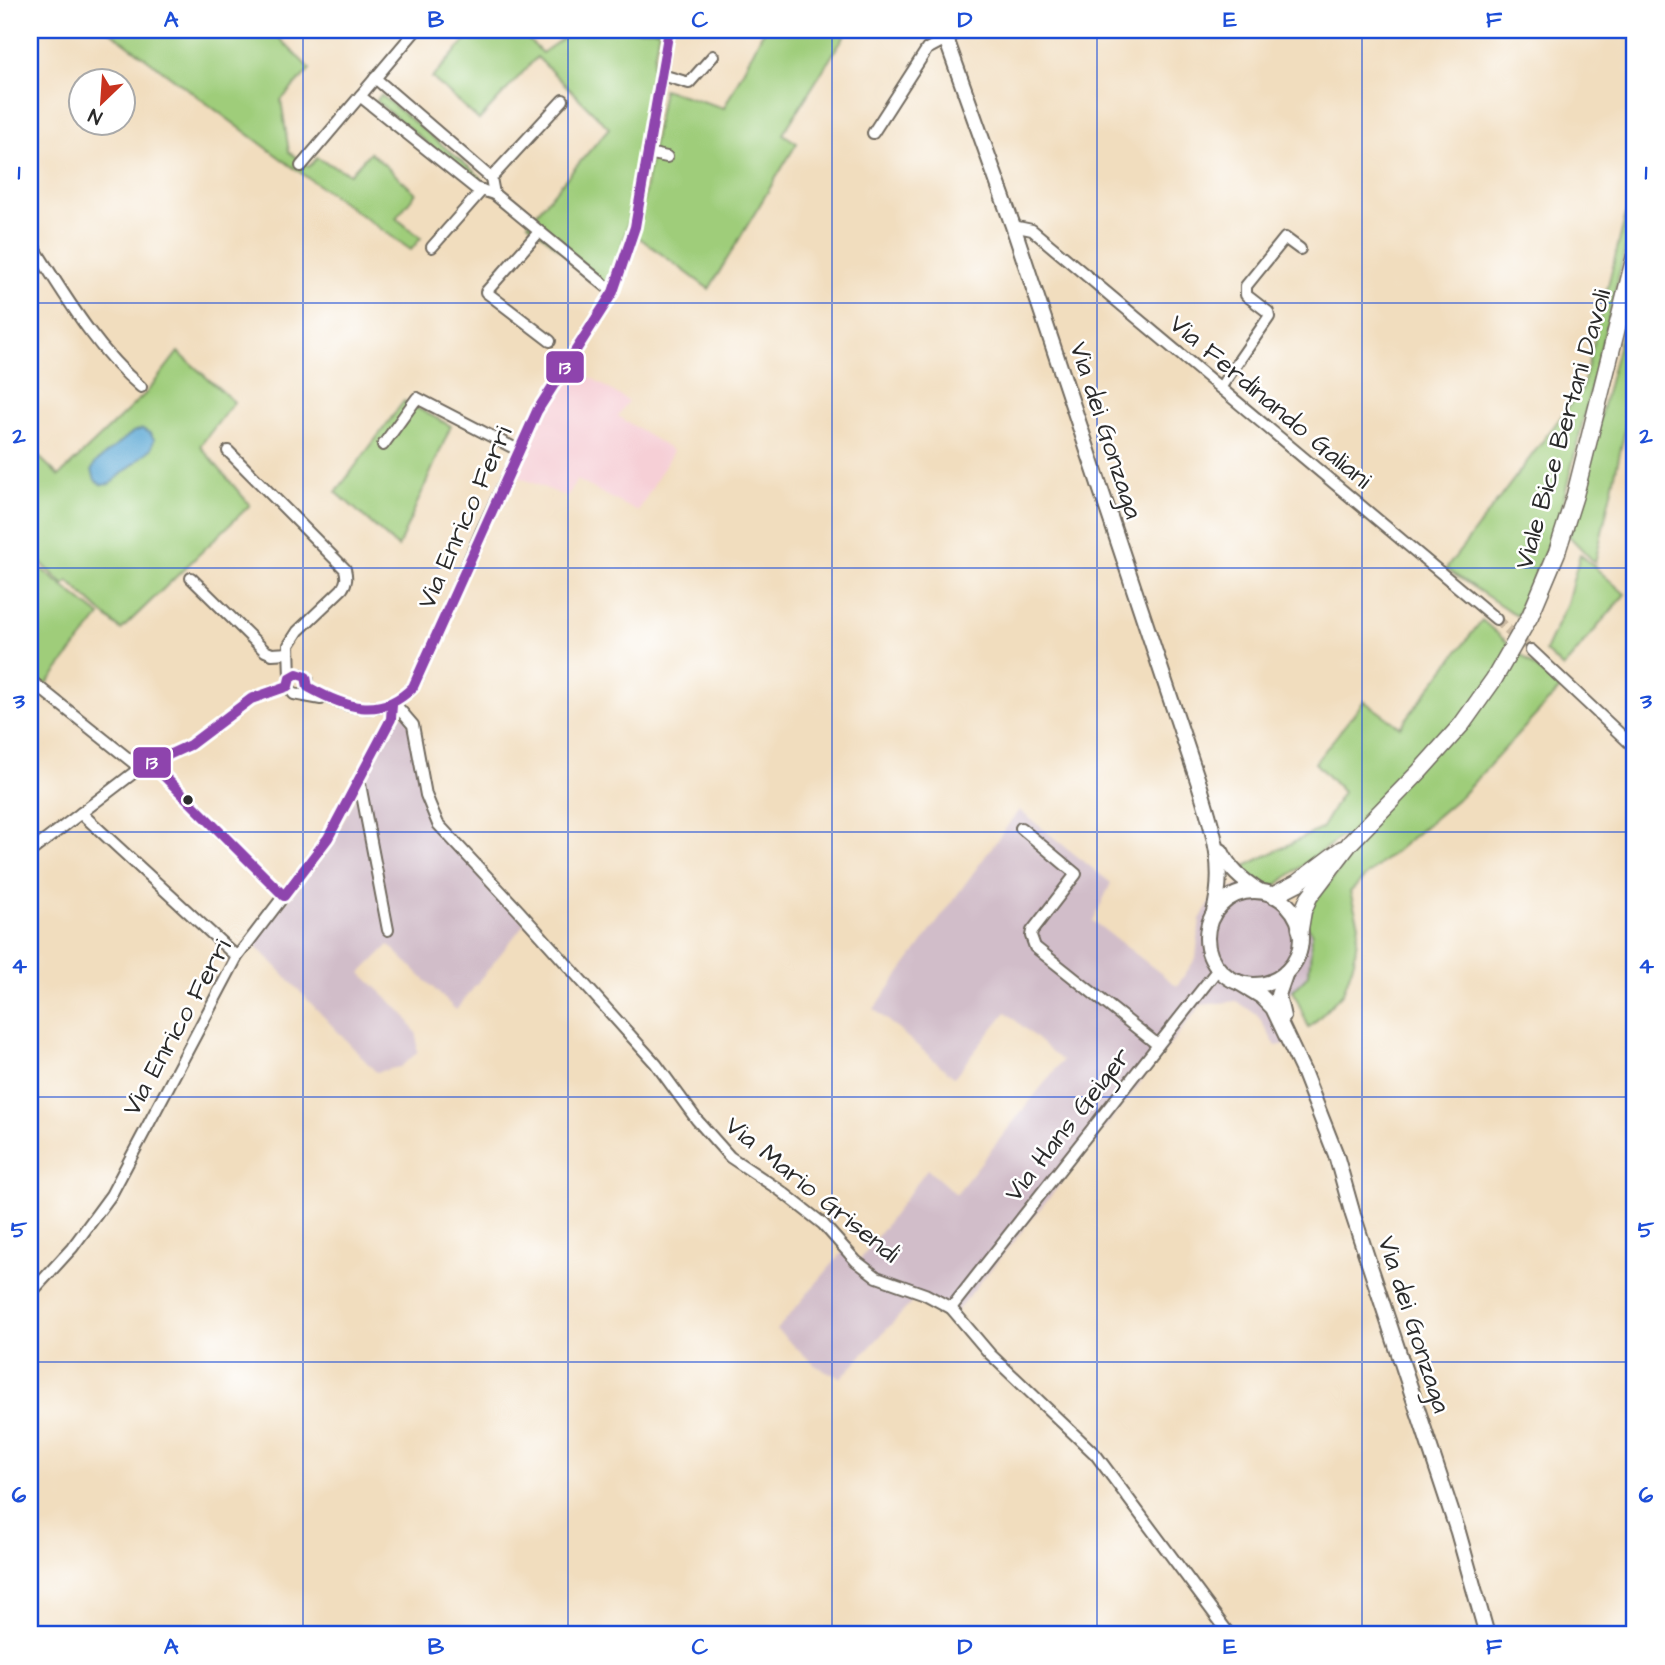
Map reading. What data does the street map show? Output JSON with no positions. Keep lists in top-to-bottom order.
{
  "streets": {
    "highway": ["Viale Bice Bertani Davoli"],
    "main road": ["Via dei Gonzaga"],
    "street": [
      "Via Ferdinando Galiani",
      "Via Enrico Ferri",
      "Via Hans Geiger",
      "Via Mario Grisendi"
    ]
  },
  "crossings": [
    ["Via Ferdinando Galiani", "Via dei Gonzaga"],
    ["Via dei Gonzaga", "Via Hans Geiger"],
    ["Via Enrico Ferri", "Via Mario Grisendi"],
    ["Via Hans Geiger", "Via Mario Grisendi"]
  ],
  "lines": ["transit line 13"],
  "north": "bottom left",
  "grid": {
    "columns": [
      "A",
      "B",
      "C",
      "D",
      "E",
      "F"
    ],
    "rows": [
      "1",
      "2",
      "3",
      "4",
      "5",
      "6"
    ]
  }
}
